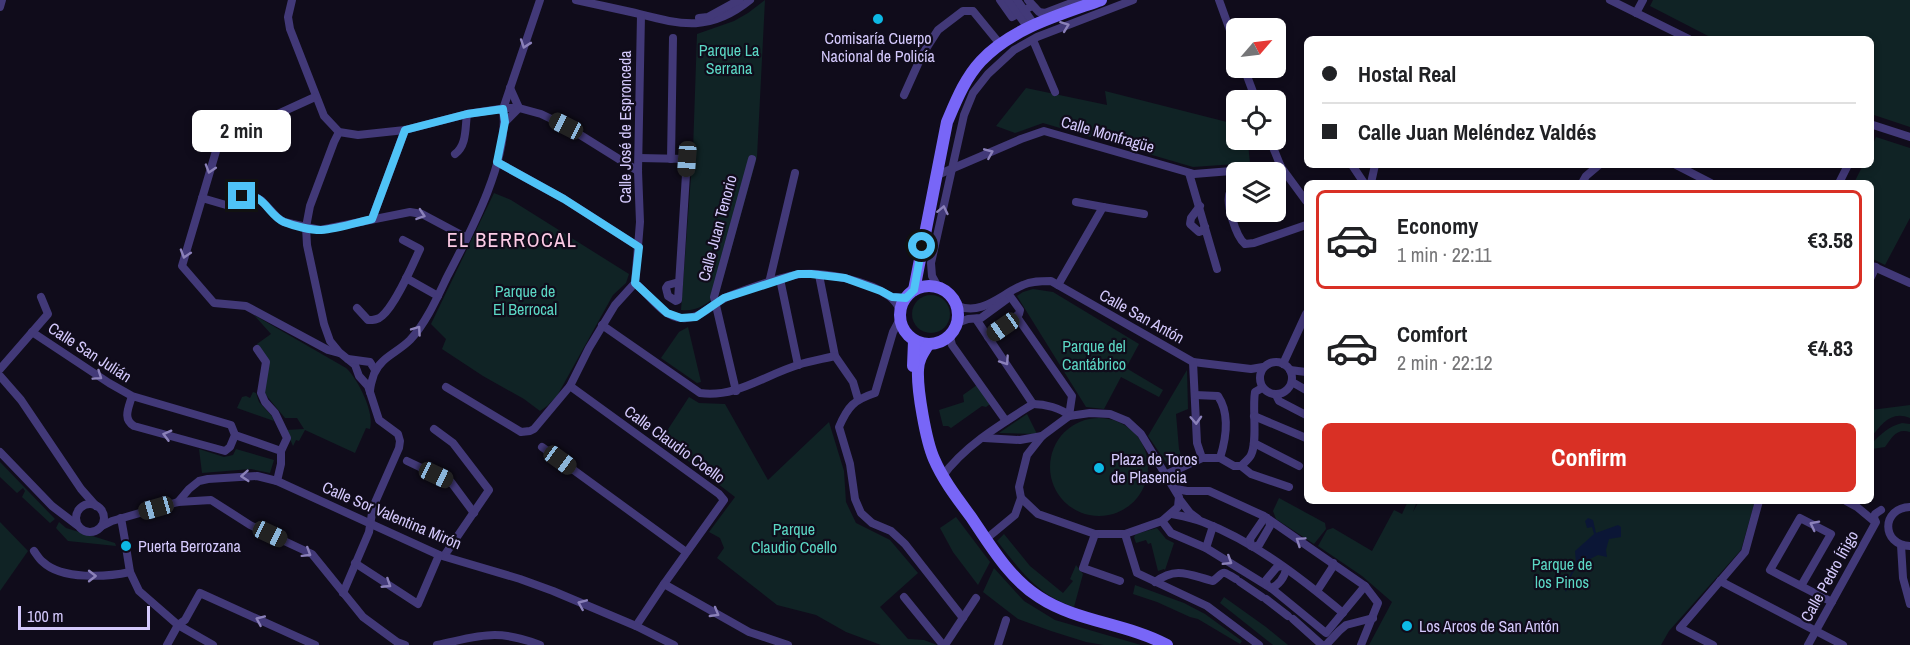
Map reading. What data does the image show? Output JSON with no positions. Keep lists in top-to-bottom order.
{
  "streets": {
    "street": [
      "Calle José de Espronceda",
      "Calle Monfragüe",
      "Calle Juan Tenorio",
      "Calle San Antón",
      "Calle San Julián",
      "Calle Claudio Coello",
      "Calle Sor Valentina Mirón",
      "Calle Pedro Íñigo"
    ]
  },
  "crossings": [
    ["Calle Claudio Coello", "Calle Sor Valentina Mirón"]
  ],
  "one_way": ["Calle Monfragüe"],
  "districts": ["EL BERROCAL"],
  "parks": [
    "Parque La Serrana",
    "Parque de El Berrocal",
    "Parque del Cantábrico",
    "Parque Claudio Coello",
    "Parque de los Pinos"
  ],
  "places": [
    "Comisaría Cuerpo Nacional de Policía",
    "Plaza de Toros de Plasencia",
    "Puerta Berrozana",
    "Los Arcos de San Antón"
  ],
  "scale_bar": "100 m",
  "north": "top right",
  "page": {
    "banner": ["Hostal Real", "Calle Juan Meléndez Valdés"],
    "bubble": "2 min",
    "list": [
      {
        "name": "Economy",
        "note": "1 min · 22:11",
        "value": "€3.58"
      },
      {
        "name": "Comfort",
        "note": "2 min · 22:12",
        "value": "€4.83"
      }
    ],
    "buttons": "Confirm",
    "scale": "100 m"
  }
}
